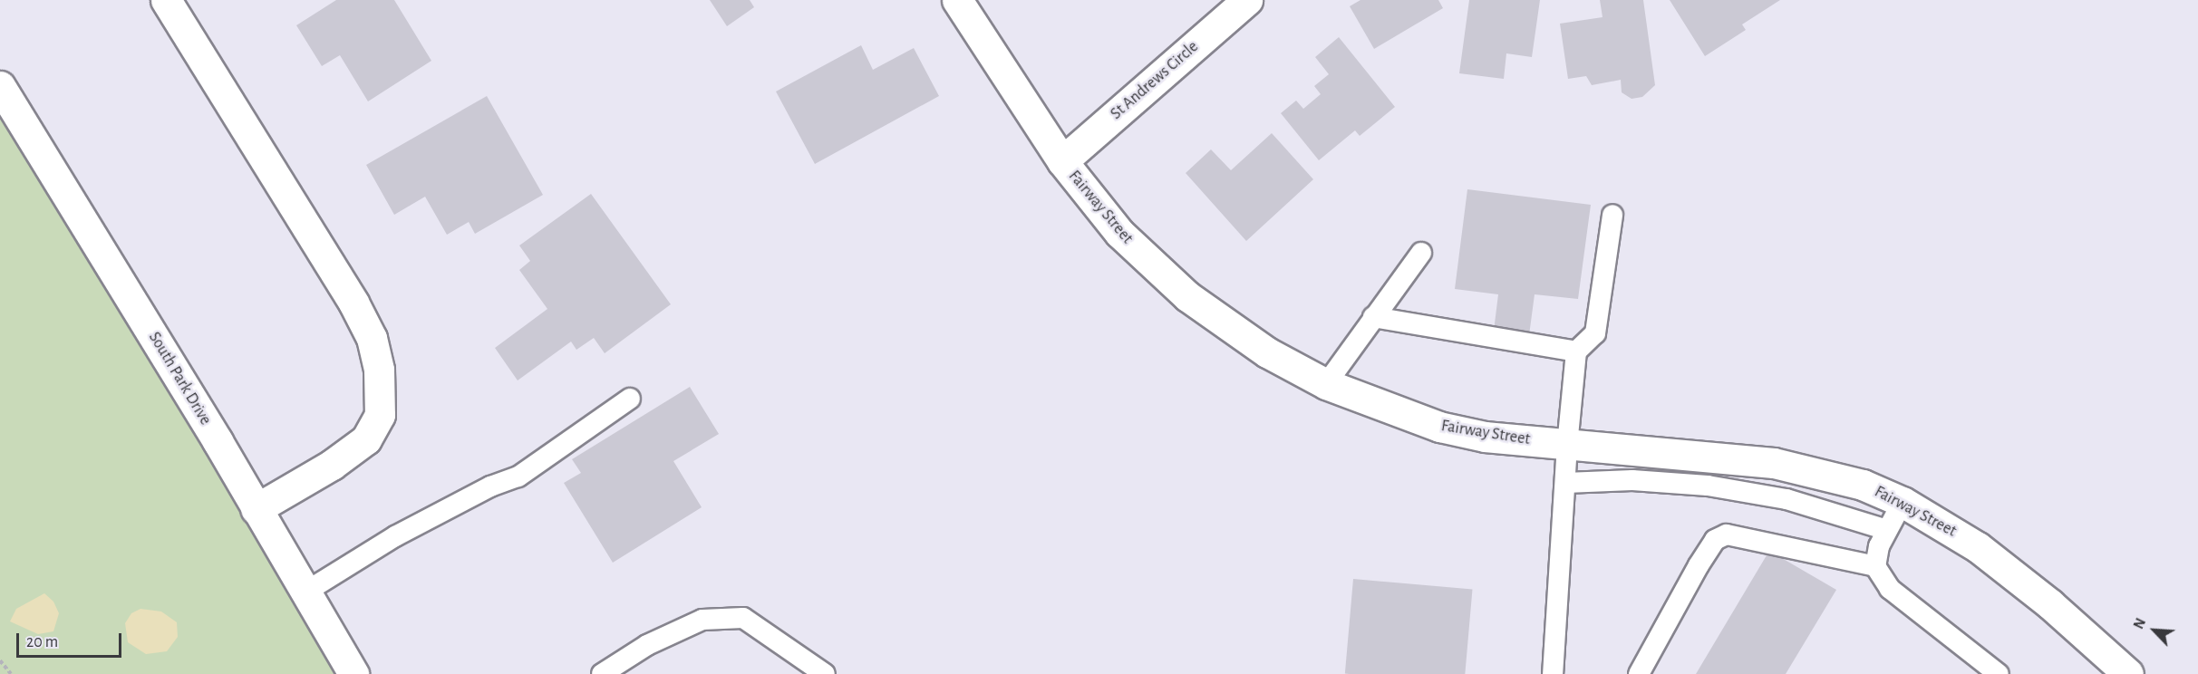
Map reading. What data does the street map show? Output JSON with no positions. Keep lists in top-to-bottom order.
{
  "streets": {
    "street": ["St Andrews Circle", "Fairway Street", "South Park Drive"]
  },
  "crossings": [
    ["St Andrews Circle", "Fairway Street"]
  ],
  "scale_bar": "20 m",
  "north": "top left"
}
